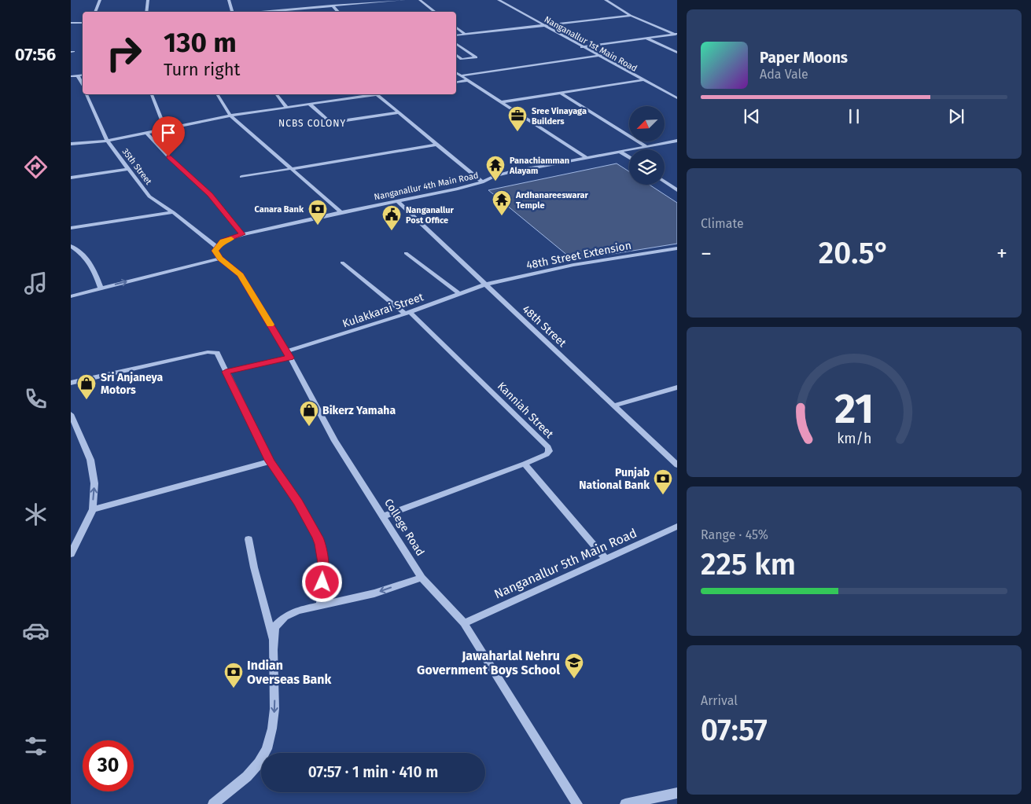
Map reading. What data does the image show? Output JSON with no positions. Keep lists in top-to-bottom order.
{
  "streets": {
    "street": [
      "Nanganallur 1st Main Road",
      "35th Street",
      "Nanganallur 4th Main Road",
      "48th Street Extension",
      "Kulakkarai Street",
      "48th Street",
      "Kanniah Street",
      "College Road",
      "Nanganallur 5th Main Road"
    ]
  },
  "crossings": [
    ["35th Street", "Nanganallur 4th Main Road"],
    ["Nanganallur 4th Main Road", "48th Street"],
    ["48th Street Extension", "Kulakkarai Street"],
    ["48th Street Extension", "48th Street"],
    ["Kulakkarai Street", "48th Street"],
    ["Kulakkarai Street", "Kanniah Street"],
    ["Kulakkarai Street", "College Road"],
    ["College Road", "Nanganallur 5th Main Road"]
  ],
  "districts": ["NCBS COLONY"],
  "places": {
    "office": ["Sree Vinayaga Builders"],
    "temple": ["Panachiamman Alayam", "Ardhanareeswarar Temple"],
    "bank": ["Canara Bank", "Punjab National Bank", "Indian Overseas Bank"],
    "public building": ["Nanganallur Post Office"],
    "shop": ["Sri Anjaneya Motors", "Bikerz Yamaha"],
    "school or university": ["Jawaharlal Nehru Government Boys School"]
  },
  "north": "bottom left",
  "page": {
    "tabs": "07:56",
    "turn": ["130 m", "Turn right"],
    "song": ["Paper Moons", "Ada Vale"],
    "tile": [
      "Climate",
      ["Range · 45%", "225 km"],
      ["Arrival", "07:57"]
    ],
    "heat": ["−", "20.5°", "+"],
    "limit": "30",
    "trip": "07:57 · 1 min · 410 m",
    "gauge": ["21", "km/h"]
  }
}
